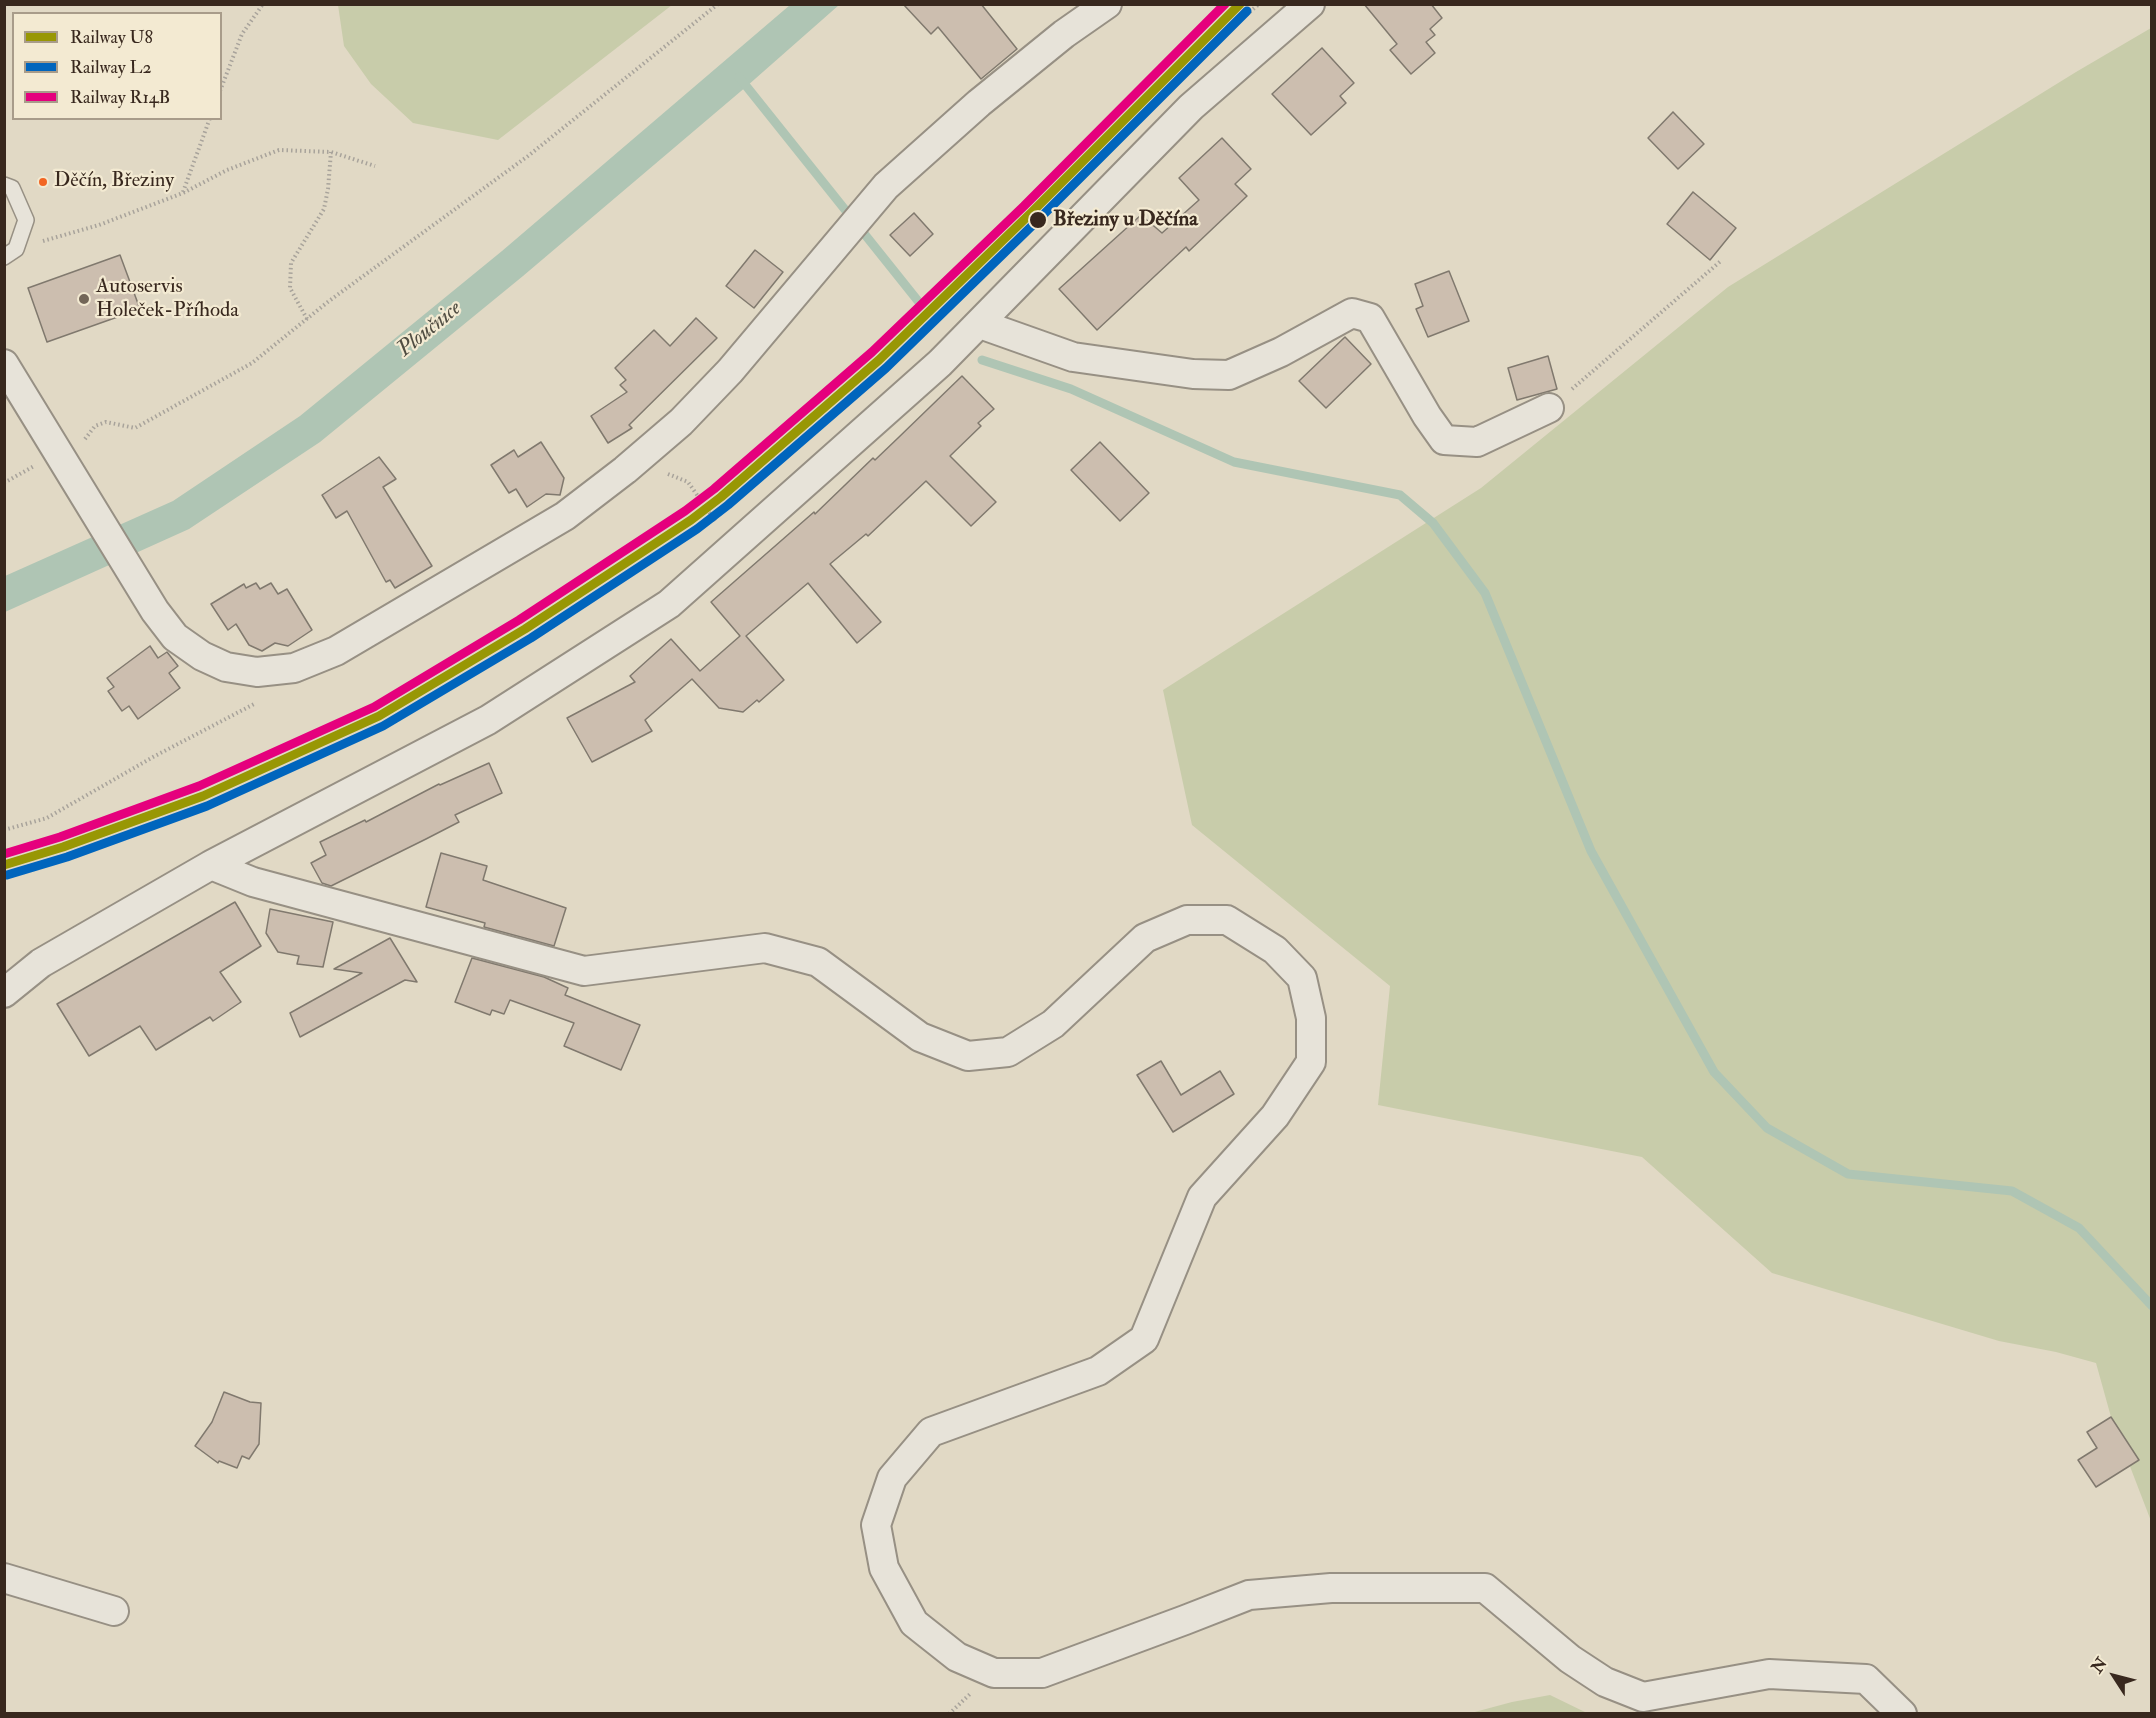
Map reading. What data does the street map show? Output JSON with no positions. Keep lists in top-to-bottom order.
{
  "water": ["Ploučnice"],
  "places": ["Děčín, Březiny", "Březiny u Děčína", "Autoservis Holeček-Příhoda"],
  "lines": ["rail line U8", "rail line R14B", "rail line L2"],
  "legend": ["Railway U8", "Railway L2", "Railway R14B"],
  "north": "top left"
}
